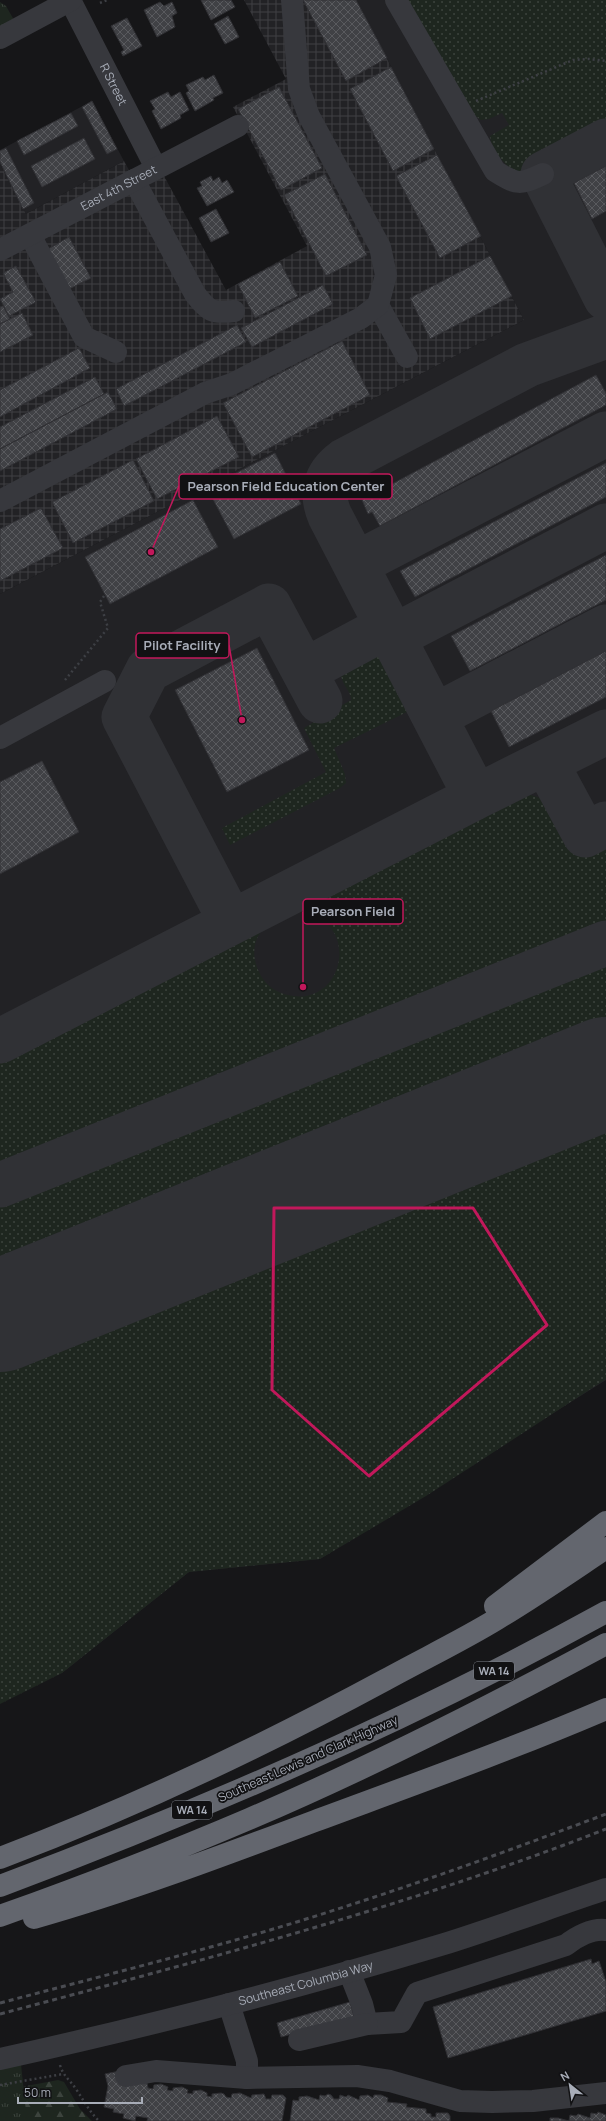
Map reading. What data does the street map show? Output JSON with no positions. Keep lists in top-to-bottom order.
{
  "streets": {
    "highway": ["WA 14", "Southeast Lewis and Clark Highway"],
    "street": ["R Street", "East 4th Street", "Southeast Columbia Way"]
  },
  "crossings": [
    ["R Street", "East 4th Street"]
  ],
  "places": ["Pearson Field Education Center", "Pilot Facility", "Pearson Field"],
  "scale_bar": "50 m",
  "north": "top left"
}
